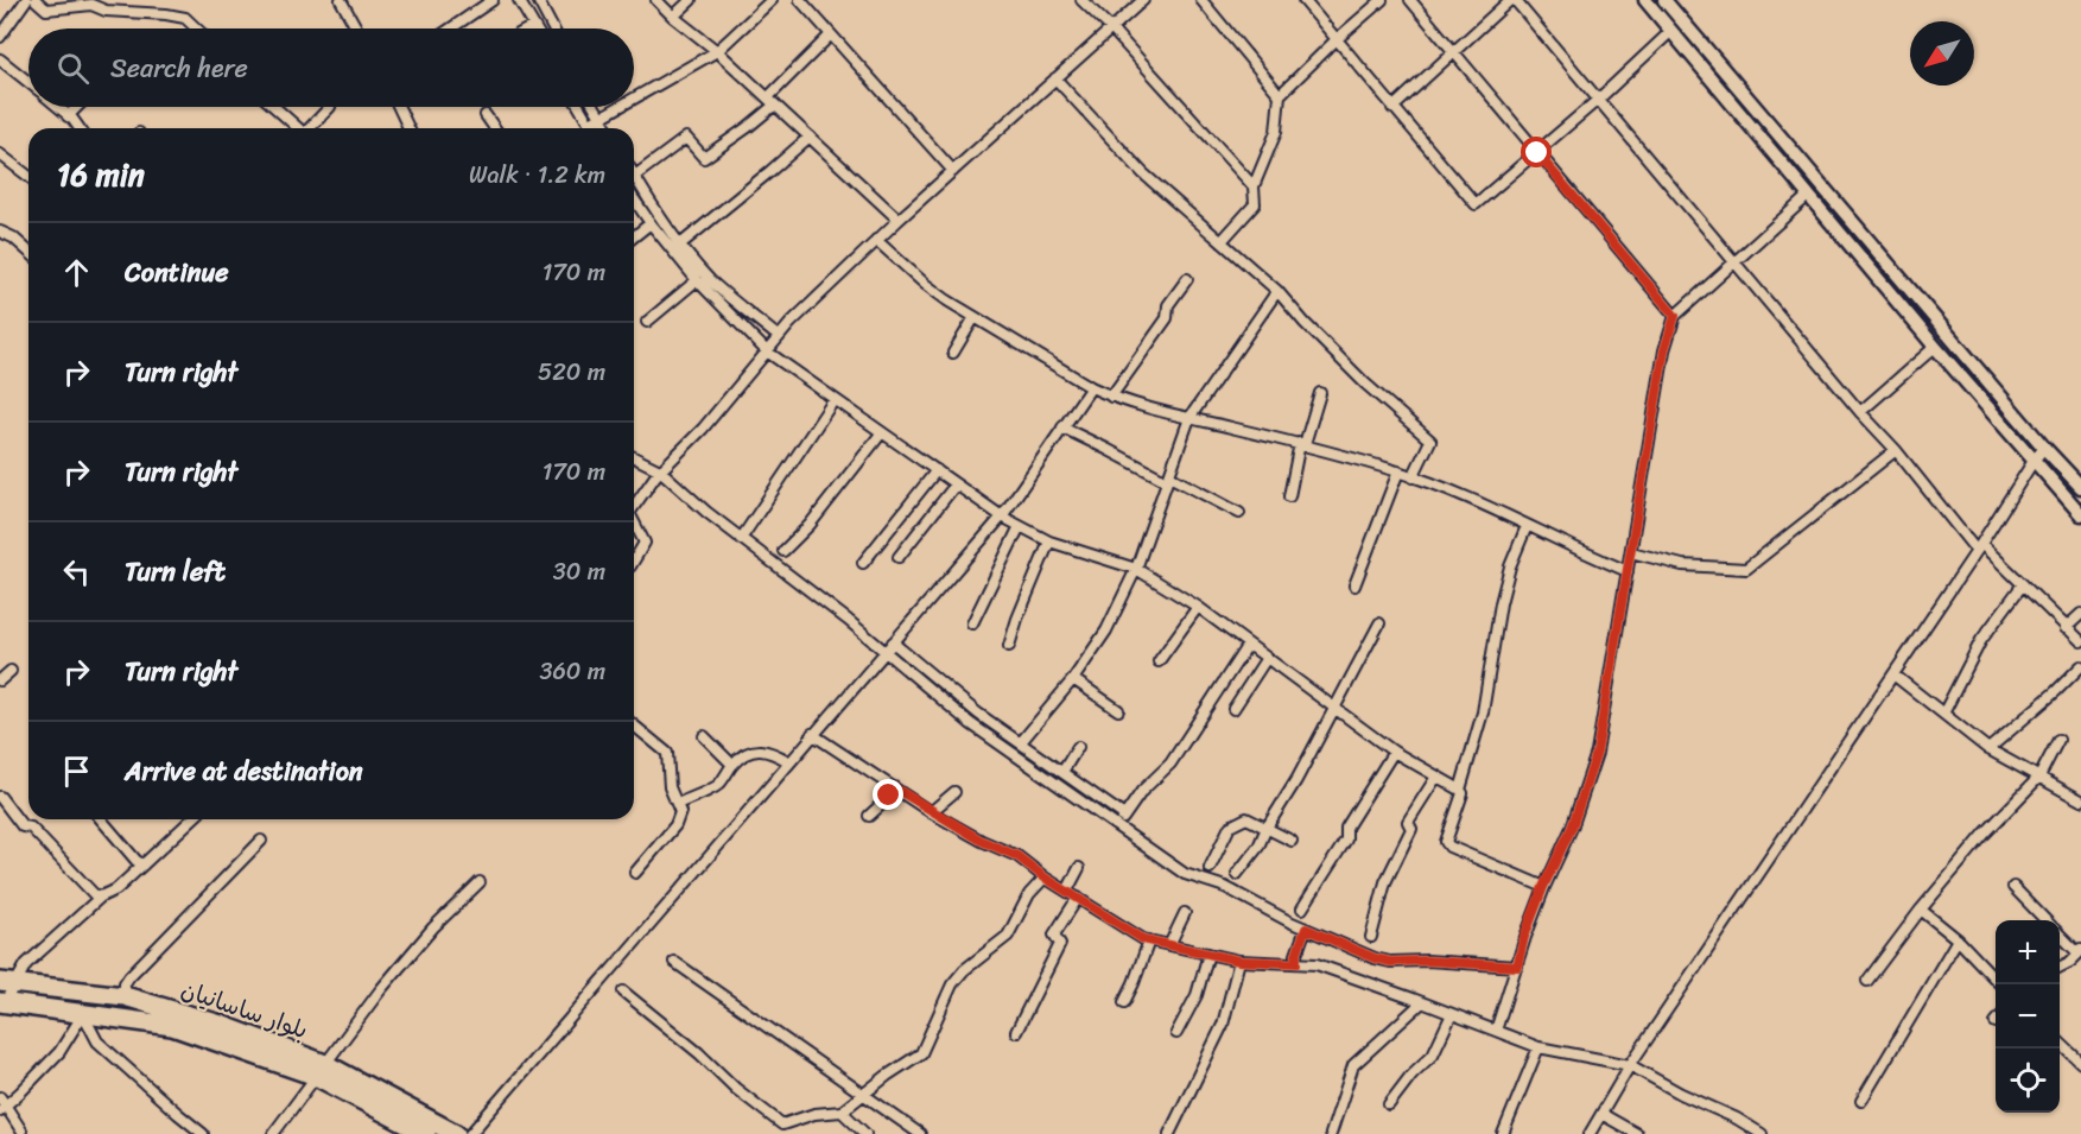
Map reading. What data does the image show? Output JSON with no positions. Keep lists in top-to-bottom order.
{
  "streets": {
    "highway": ["بلوار ساسانیان"]
  },
  "north": "bottom left",
  "page": {
    "search": "Search here",
    "heading": ["16 min", "Walk · 1.2 km"],
    "list": [
      ["Continue", "170 m"],
      ["Turn right", "520 m"],
      ["Turn right", "170 m"],
      ["Turn left", "30 m"],
      ["Turn right", "360 m"],
      "Arrive at destination"
    ],
    "map_buttons": ["+", "−"]
  }
}
